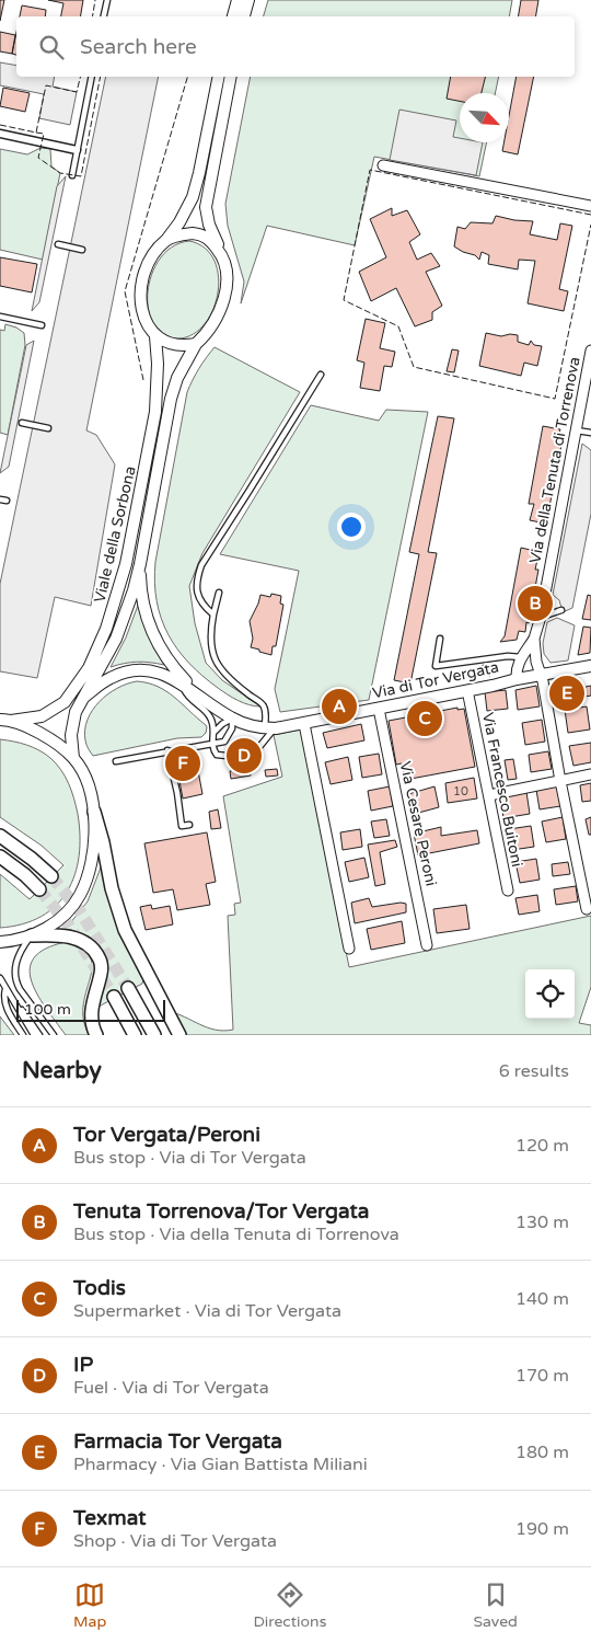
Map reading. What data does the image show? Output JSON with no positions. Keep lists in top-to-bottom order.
{
  "streets": {
    "street": [
      "Via della Tenuta di Torrenova",
      "Viale della Sorbona",
      "Via di Tor Vergata",
      "Via Francesco Buitoni",
      "Via Cesare Peroni"
    ]
  },
  "crossings": [
    ["Via della Tenuta di Torrenova", "Via di Tor Vergata"],
    ["Viale della Sorbona", "Via di Tor Vergata"],
    ["Via di Tor Vergata", "Via Cesare Peroni"]
  ],
  "house_numbers": ["10"],
  "scale_bar": "100 m",
  "north": "bottom right",
  "page": {
    "search": "Search here",
    "pins": [
      "B",
      "E",
      "A",
      "C",
      "D",
      "F"
    ],
    "scale": "100 m",
    "heading": ["Nearby", "6 results"],
    "list": [
      {
        "mark": "A",
        "name": "Tor Vergata/Peroni",
        "note": "Bus stop · Via di Tor Vergata",
        "value": "120 m"
      },
      {
        "mark": "B",
        "name": "Tenuta Torrenova/Tor Vergata",
        "note": "Bus stop · Via della Tenuta di Torrenova",
        "value": "130 m"
      },
      {
        "mark": "C",
        "name": "Todis",
        "note": "Supermarket · Via di Tor Vergata",
        "value": "140 m"
      },
      {
        "mark": "D",
        "name": "IP",
        "note": "Fuel · Via di Tor Vergata",
        "value": "170 m"
      },
      {
        "mark": "E",
        "name": "Farmacia Tor Vergata",
        "note": "Pharmacy · Via Gian Battista Miliani",
        "value": "180 m"
      },
      {
        "mark": "F",
        "name": "Texmat",
        "note": "Shop · Via di Tor Vergata",
        "value": "190 m"
      }
    ],
    "nav": ["Map", "Directions", "Saved"]
  }
}
